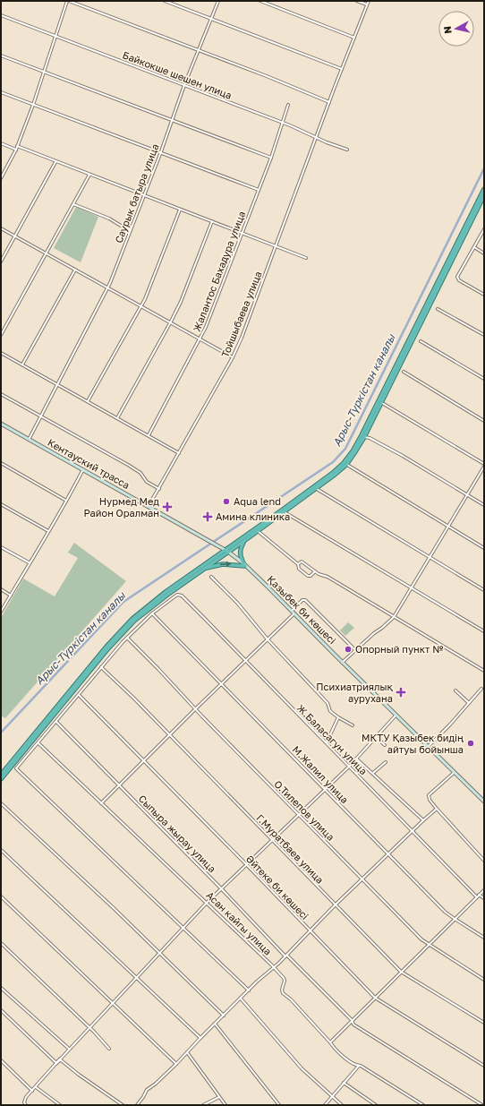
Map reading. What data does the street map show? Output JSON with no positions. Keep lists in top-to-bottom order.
{
  "streets": {
    "main road": ["Кентауский трасса", "Қазыбек би көшесі"],
    "street": [
      "Байкокше шешен улица",
      "Саурык батыра улица",
      "Жалантос Бахадура улица",
      "Тойшыбаева улица",
      "Ж.Баласагун улица",
      "М.Жалил улица",
      "О.Тилепов улица",
      "Сыпыра жырау улица",
      "Г.Муратбаев улица",
      "Әйтеке би көшесі",
      "Асан кайгы улица"
    ]
  },
  "crossings": [
    ["Байкокше шешен улица", "Саурык батыра улица"],
    ["Байкокше шешен улица", "Жалантос Бахадура улица"],
    ["Байкокше шешен улица", "Тойшыбаева улица"],
    ["Саурык батыра улица", "Кентауский трасса"],
    ["Тойшыбаева улица", "Кентауский трасса"],
    ["Кентауский трасса", "Қазыбек би көшесі"],
    ["Ж.Баласагун улица", "М.Жалил улица"]
  ],
  "water": ["Арыс-Түркістан каналы"],
  "places": {
    "other": ["Aqua lend", "Опорный пункт №", "МКТУ Қазыбек бидің айтуы бойынша"],
    "health": ["Нурмед Мед Район Оралман", "Амина клиника", "Психиатриялық аурухана"]
  },
  "north": "left"
}
